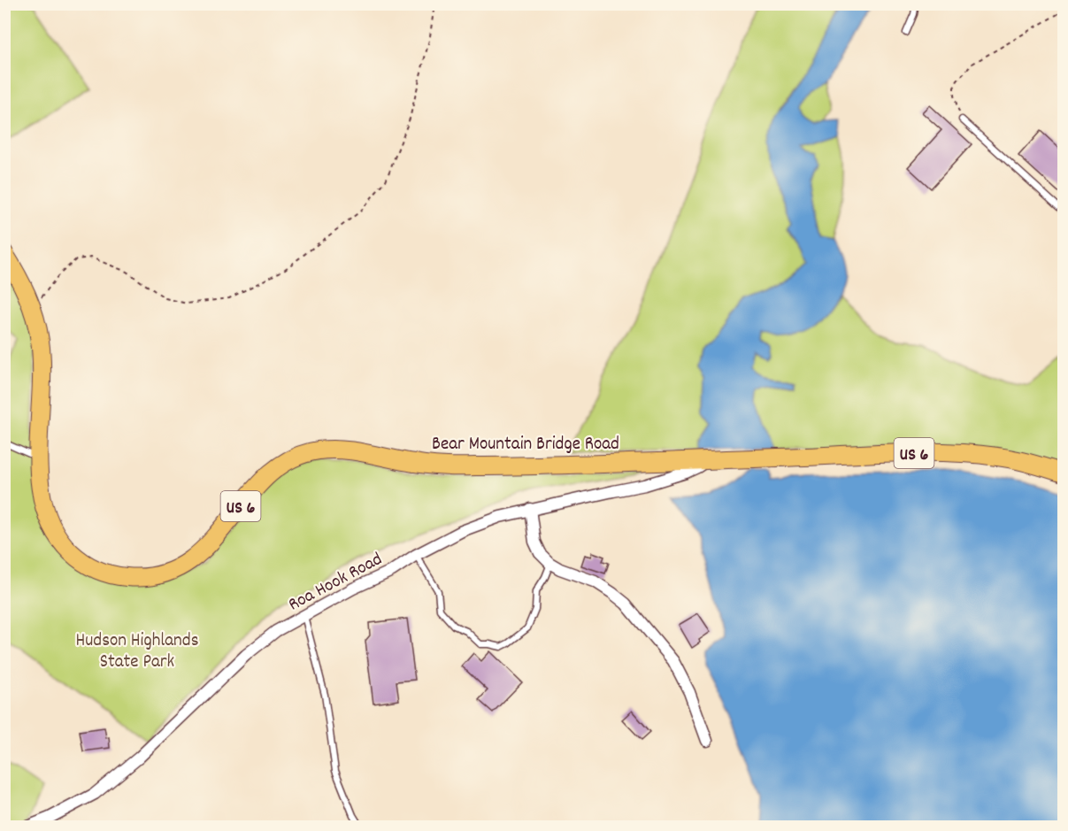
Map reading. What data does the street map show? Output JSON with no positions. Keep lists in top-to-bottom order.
{
  "streets": {
    "highway": ["Bear Mountain Bridge Road", "US 6"],
    "street": ["Roa Hook Road"]
  },
  "crossings": [
    ["Bear Mountain Bridge Road", "Roa Hook Road"]
  ],
  "parks": ["Hudson Highlands State Park"]
}
